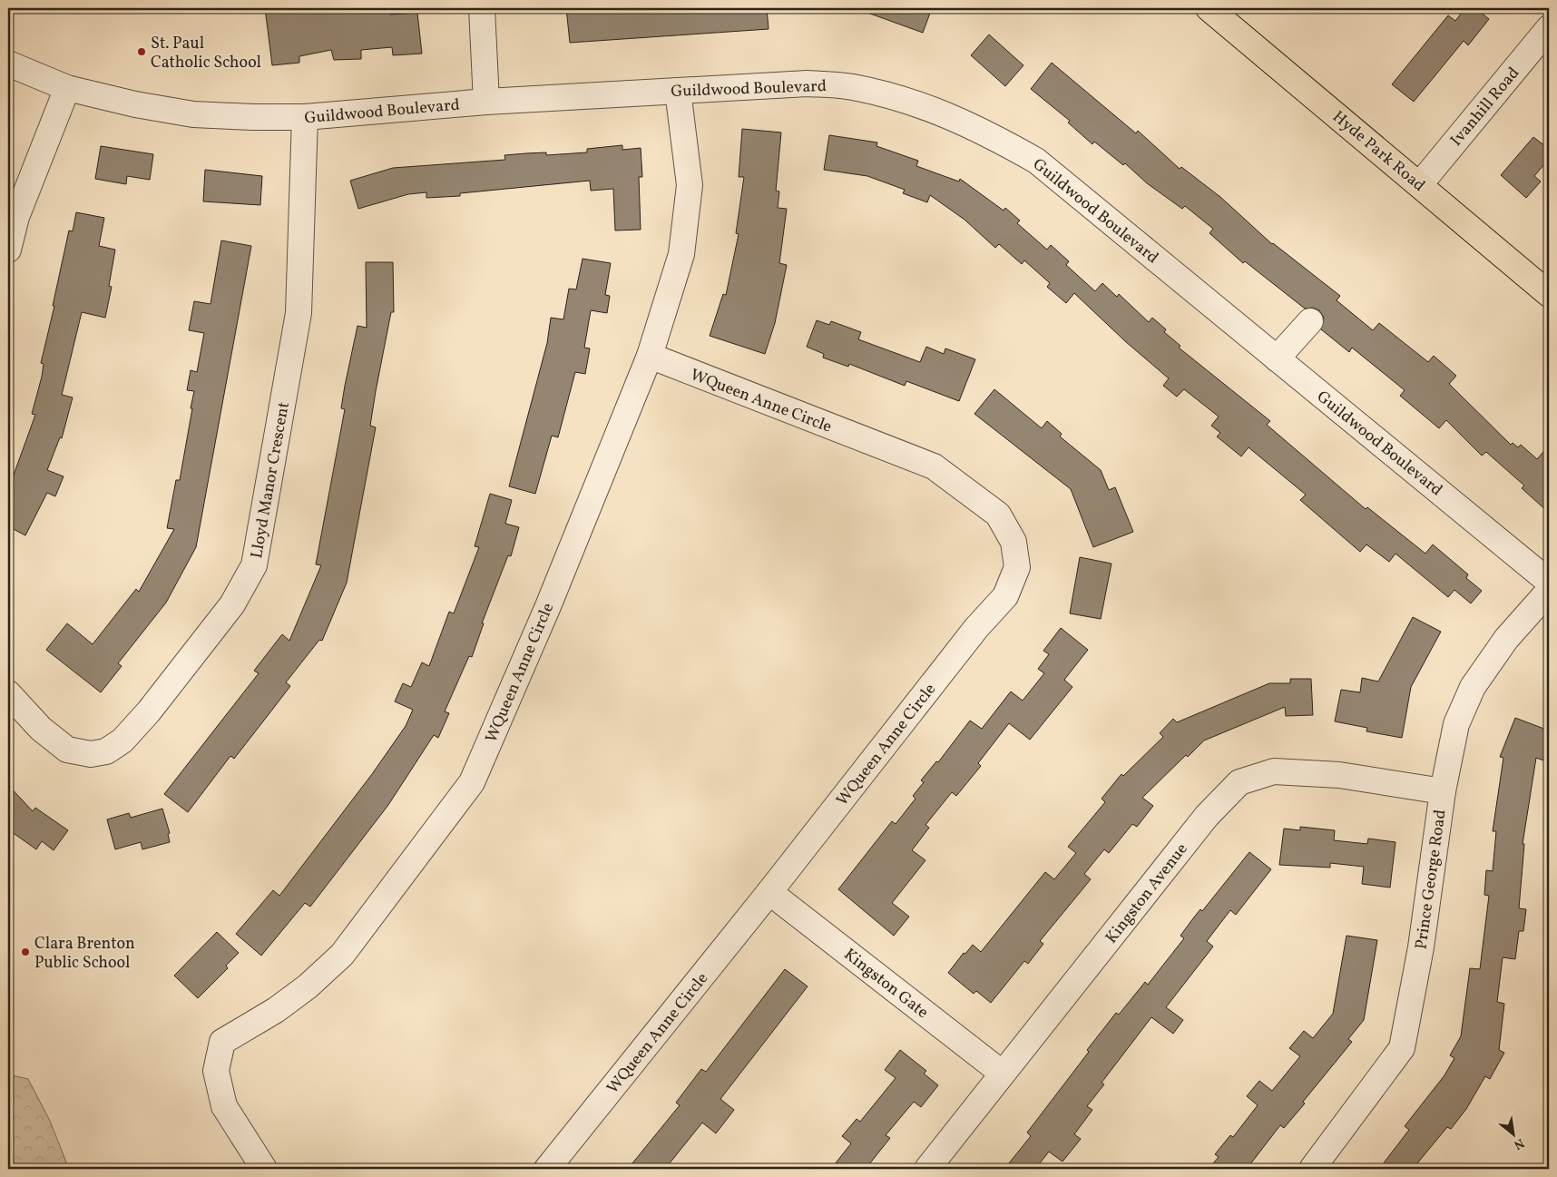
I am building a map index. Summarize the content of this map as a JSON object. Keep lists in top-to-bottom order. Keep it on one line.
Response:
{"streets":{"main road":["Hyde Park Road"],"street":["Guildwood Boulevard","Ivanhill Road","WQueen Anne Circle","Lloyd Manor Crescent","Prince George Road","Kingston Avenue","Kingston Gate"]},"crossings":[["Guildwood Boulevard","Lloyd Manor Crescent"],["Ivanhill Road","Hyde Park Road"],["WQueen Anne Circle","Kingston Gate"],["Prince George Road","Kingston Avenue"],["Kingston Avenue","Kingston Gate"]],"places":["St. Paul Catholic School","Clara Brenton Public School"],"north":"bottom right"}
